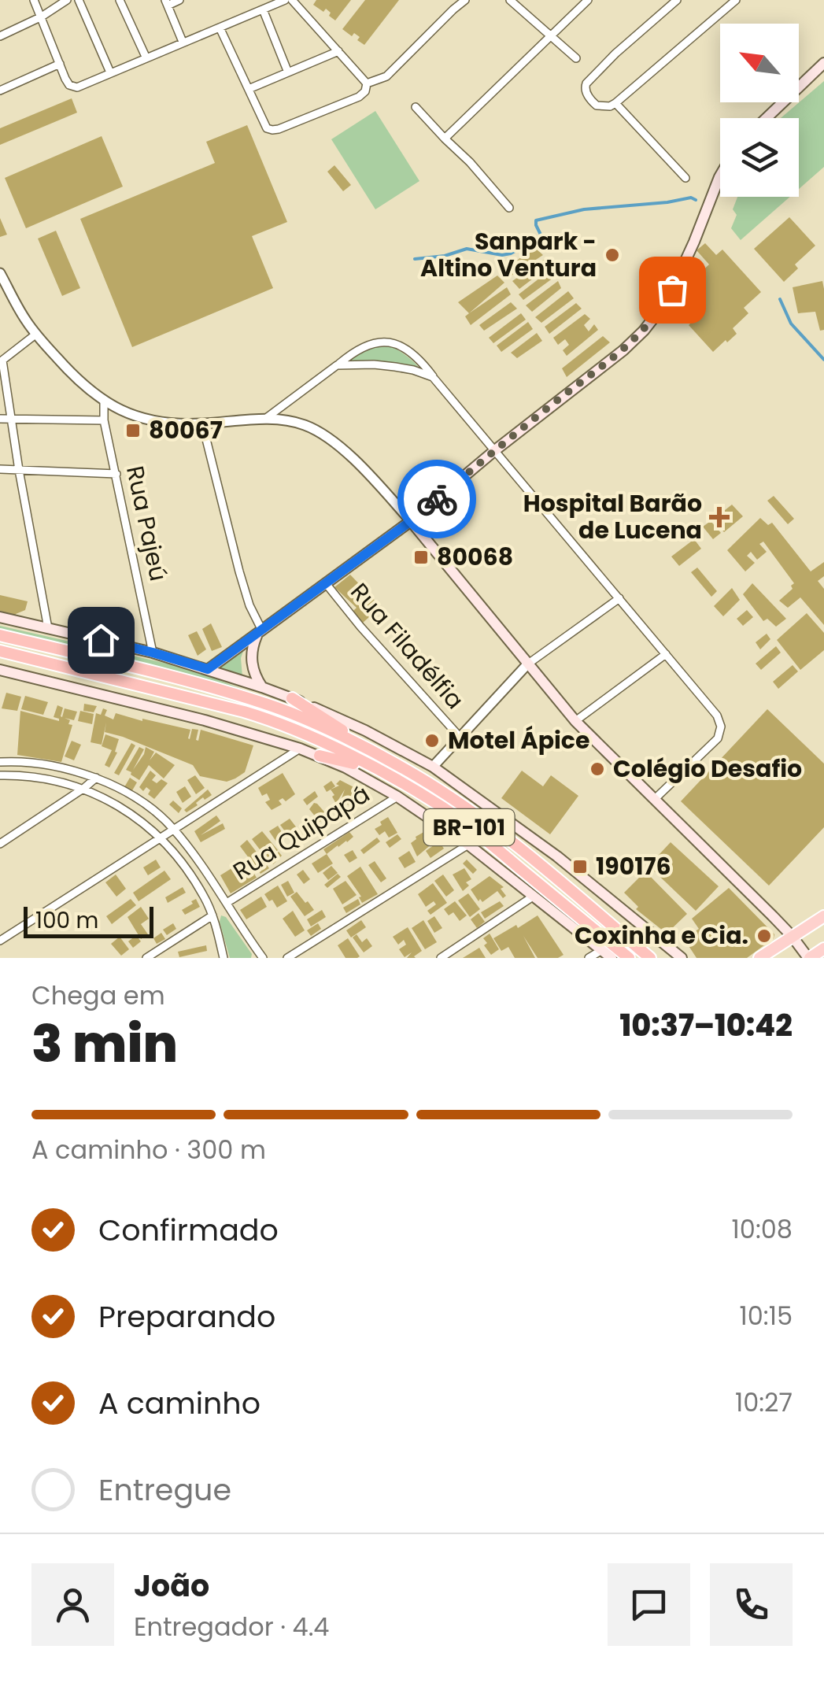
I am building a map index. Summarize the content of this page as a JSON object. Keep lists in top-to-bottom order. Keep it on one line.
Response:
{"streets":{"highway":["BR-101"],"street":["Rua Pajeú","Rua Filadélfia","Rua Quipapá"]},"places":{"other":["Sanpark - Altino Ventura","Motel Ápice","Colégio Desafio","Coxinha e Cia."],"transit":["80067","80068","190176"],"health":["Hospital Barão de Lucena"]},"scale_bar":"100 m","north":"top left","page":{"scale":"100 m","heading":["3 min","Chega em","10:37–10:42"],"panel":["João","Entregador · 4.4"],"bar":"A caminho · 300 m","list":[["Confirmado","10:08"],["Preparando","10:15"],["A caminho","10:27"],"Entregue"]}}
